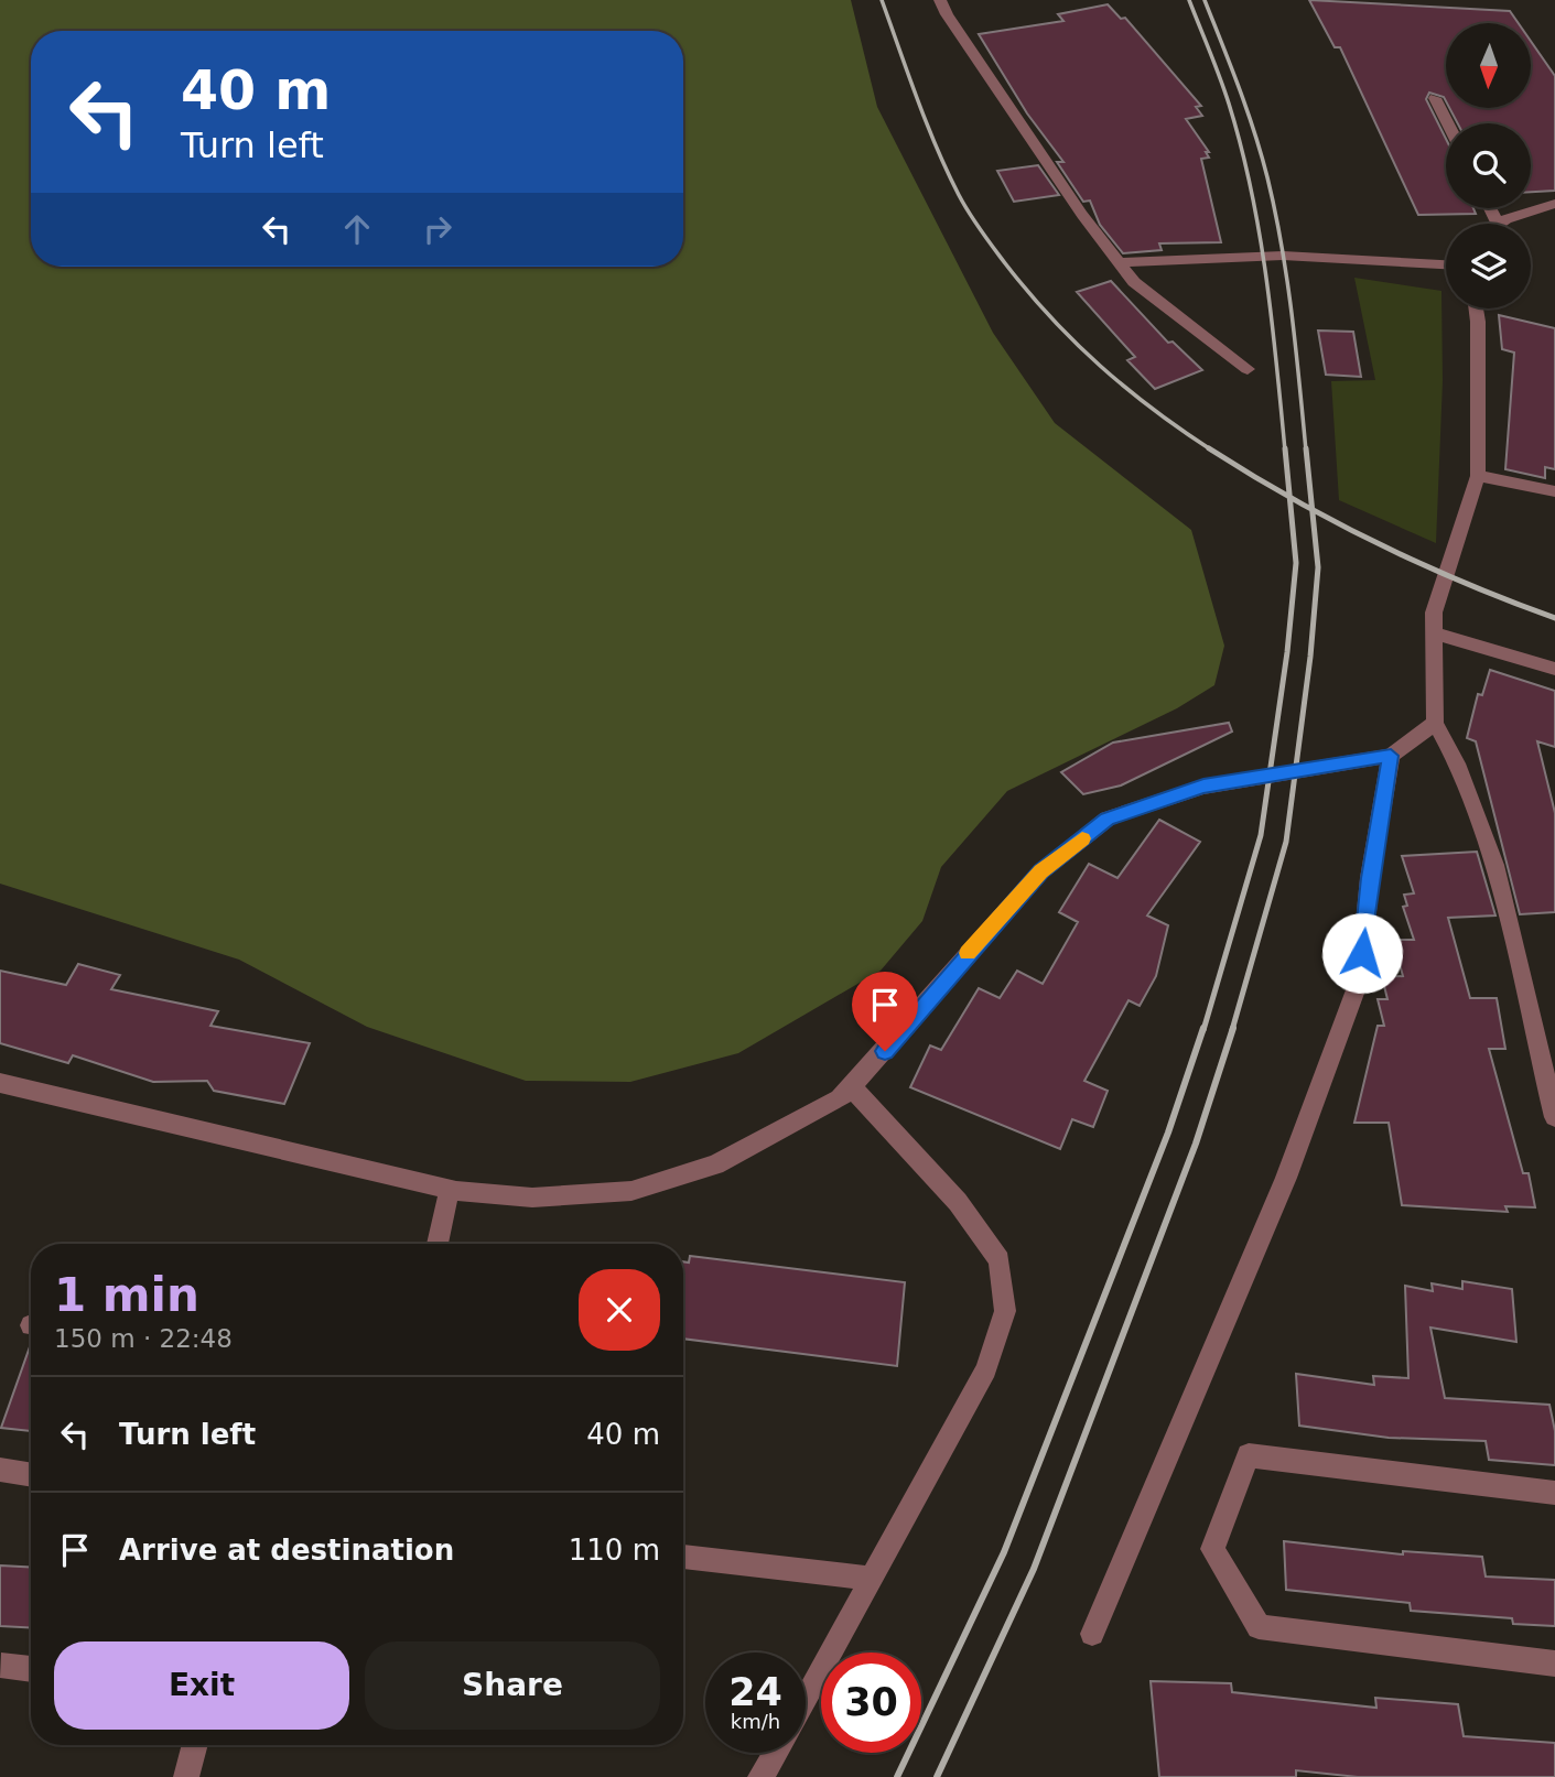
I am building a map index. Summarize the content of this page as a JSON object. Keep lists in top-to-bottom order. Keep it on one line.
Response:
{"north":"bottom","page":{"turn":["40 m","Turn left"],"heading":["1 min","150 m · 22:48"],"list":[{"name":"Turn left","value":"40 m"},{"name":"Arrive at destination","value":"110 m"}],"buttons":["Exit","Share"],"speed":"24 km/h","limit":"30"}}
